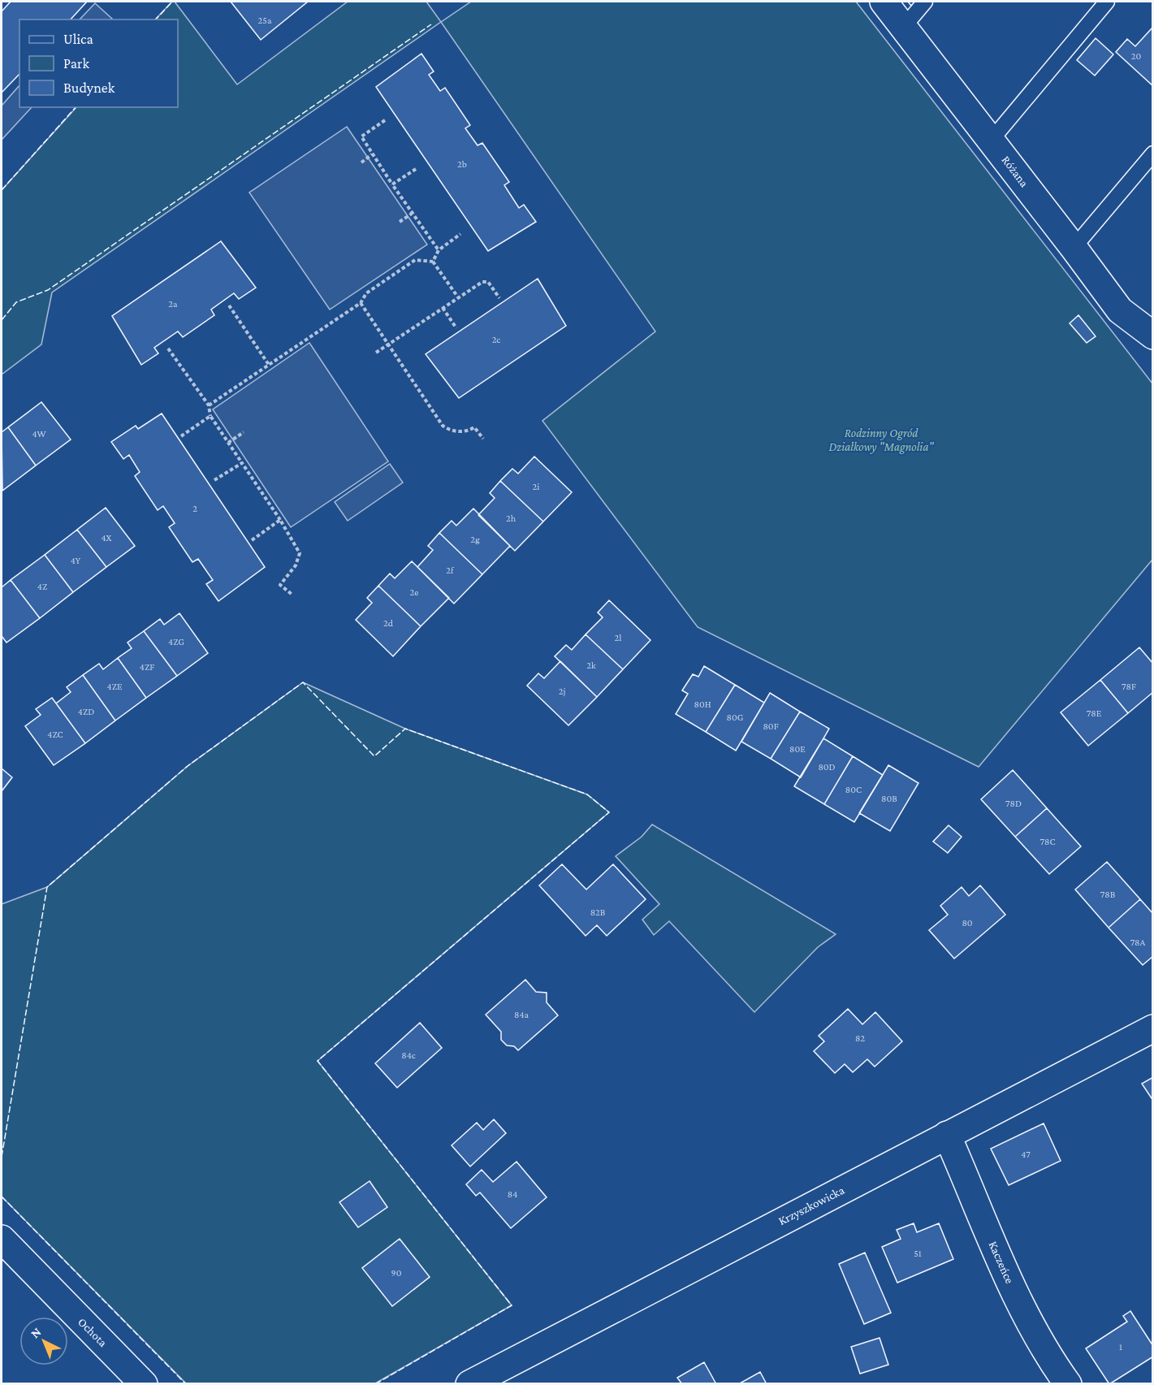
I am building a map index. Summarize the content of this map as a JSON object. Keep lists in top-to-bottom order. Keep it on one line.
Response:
{"streets":{"street":["Różana","Krzyszkowicka","Kaczeńce","Ochota"]},"crossings":[["Krzyszkowicka","Kaczeńce"]],"parks":["Rodzinny Ogród Działkowy \"Magnolia\""],"house_numbers":["25a","20","2b","2a","2c","4W","2i","2","2h","4X","2g","4Y","2f","4Z","2e","2d","2l","4ZG","2k","4ZF","4ZE","78F","2j","80H","4ZD","78E","80G","80F","4ZC","80E","80D","80C","80B","78D","78C","78B","82B","80","78A","84a","82","84c","47","84","51","90","1"],"legend":["Ulica","Park","Budynek"],"north":"top left"}
